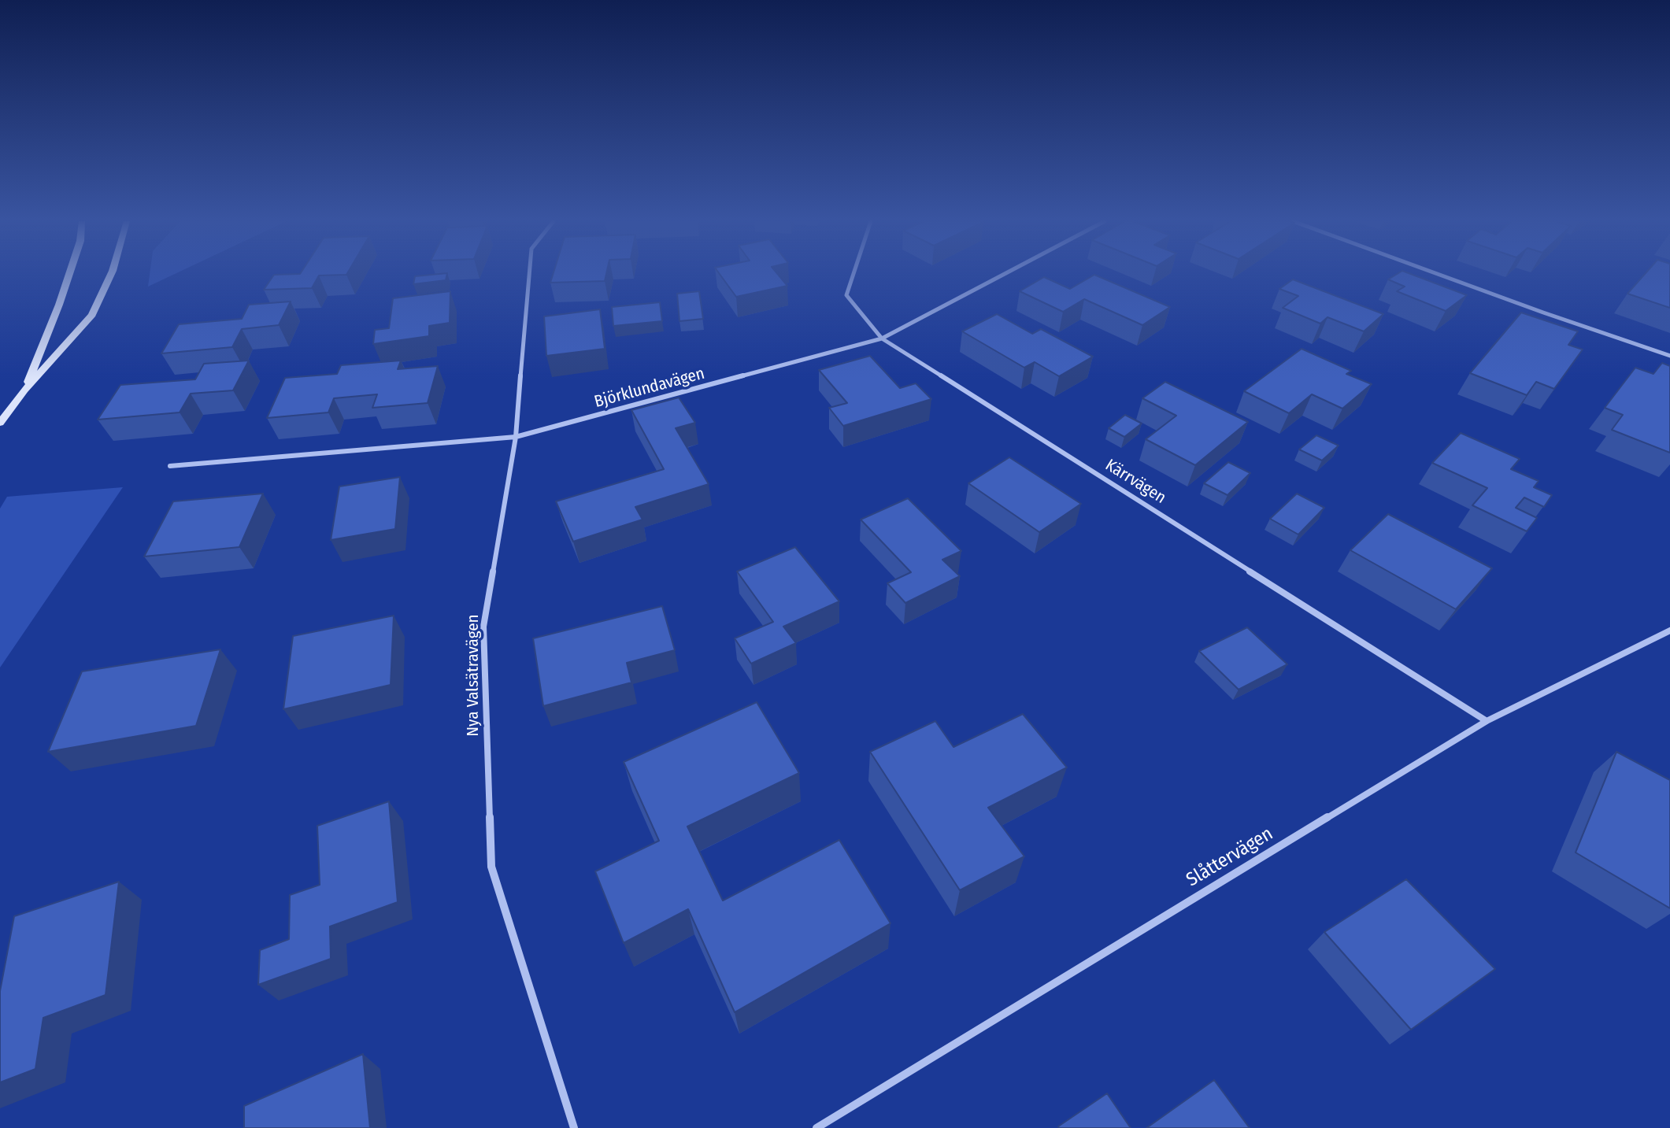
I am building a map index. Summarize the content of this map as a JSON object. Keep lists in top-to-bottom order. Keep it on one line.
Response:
{"streets":{"street":["Björklundavägen","Kärrvägen","Nya Valsätravägen","Slåttervägen"]},"crossings":[["Björklundavägen","Kärrvägen"],["Björklundavägen","Nya Valsätravägen"],["Kärrvägen","Slåttervägen"]]}
